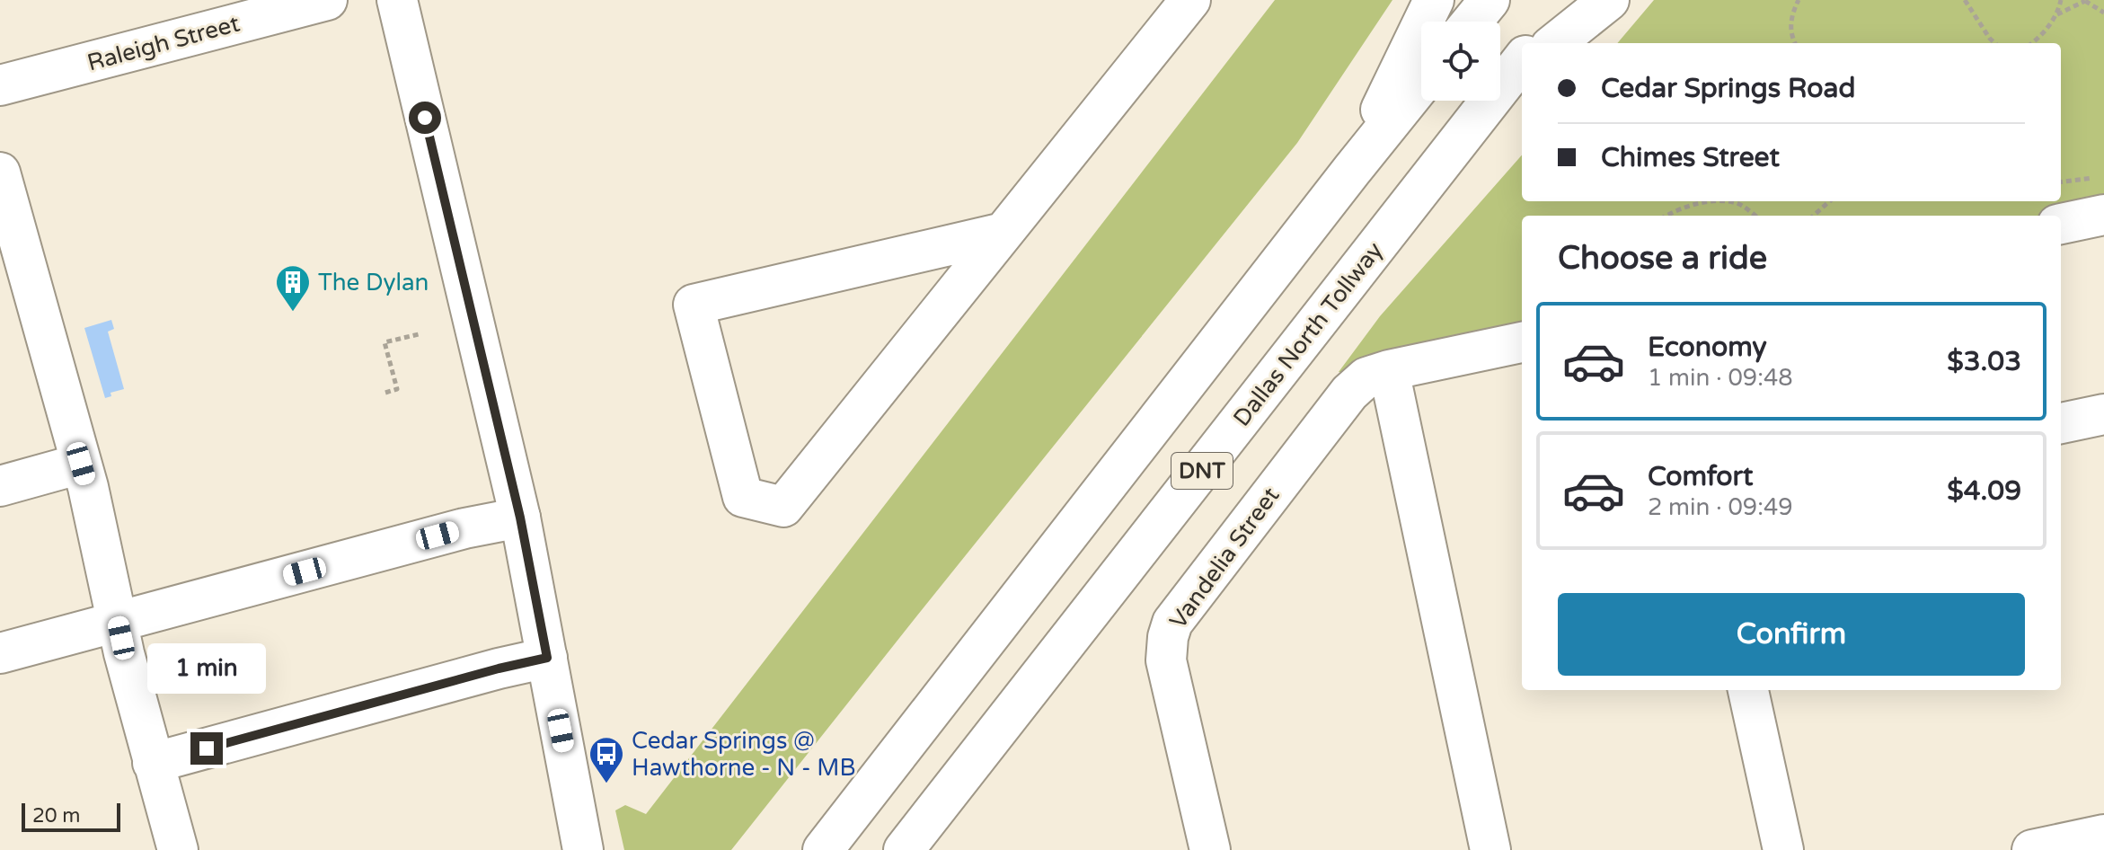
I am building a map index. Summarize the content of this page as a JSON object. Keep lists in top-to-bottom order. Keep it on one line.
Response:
{"streets":{"main road":["Raleigh Street","Dallas North Tollway","DNT","Vandelia Street"]},"places":{"building":["The Dylan"],"bus stop":["Cedar Springs @ Hawthorne - N - MB"]},"scale_bar":"20 m","page":{"banner":["Cedar Springs Road","Chimes Street"],"heading":"Choose a ride","list":[{"name":"Economy","note":"1 min · 09:48","value":"$3.03"},{"name":"Comfort","note":"2 min · 09:49","value":"$4.09"}],"buttons":"Confirm","bubble":"1 min","scale":"20 m"}}
